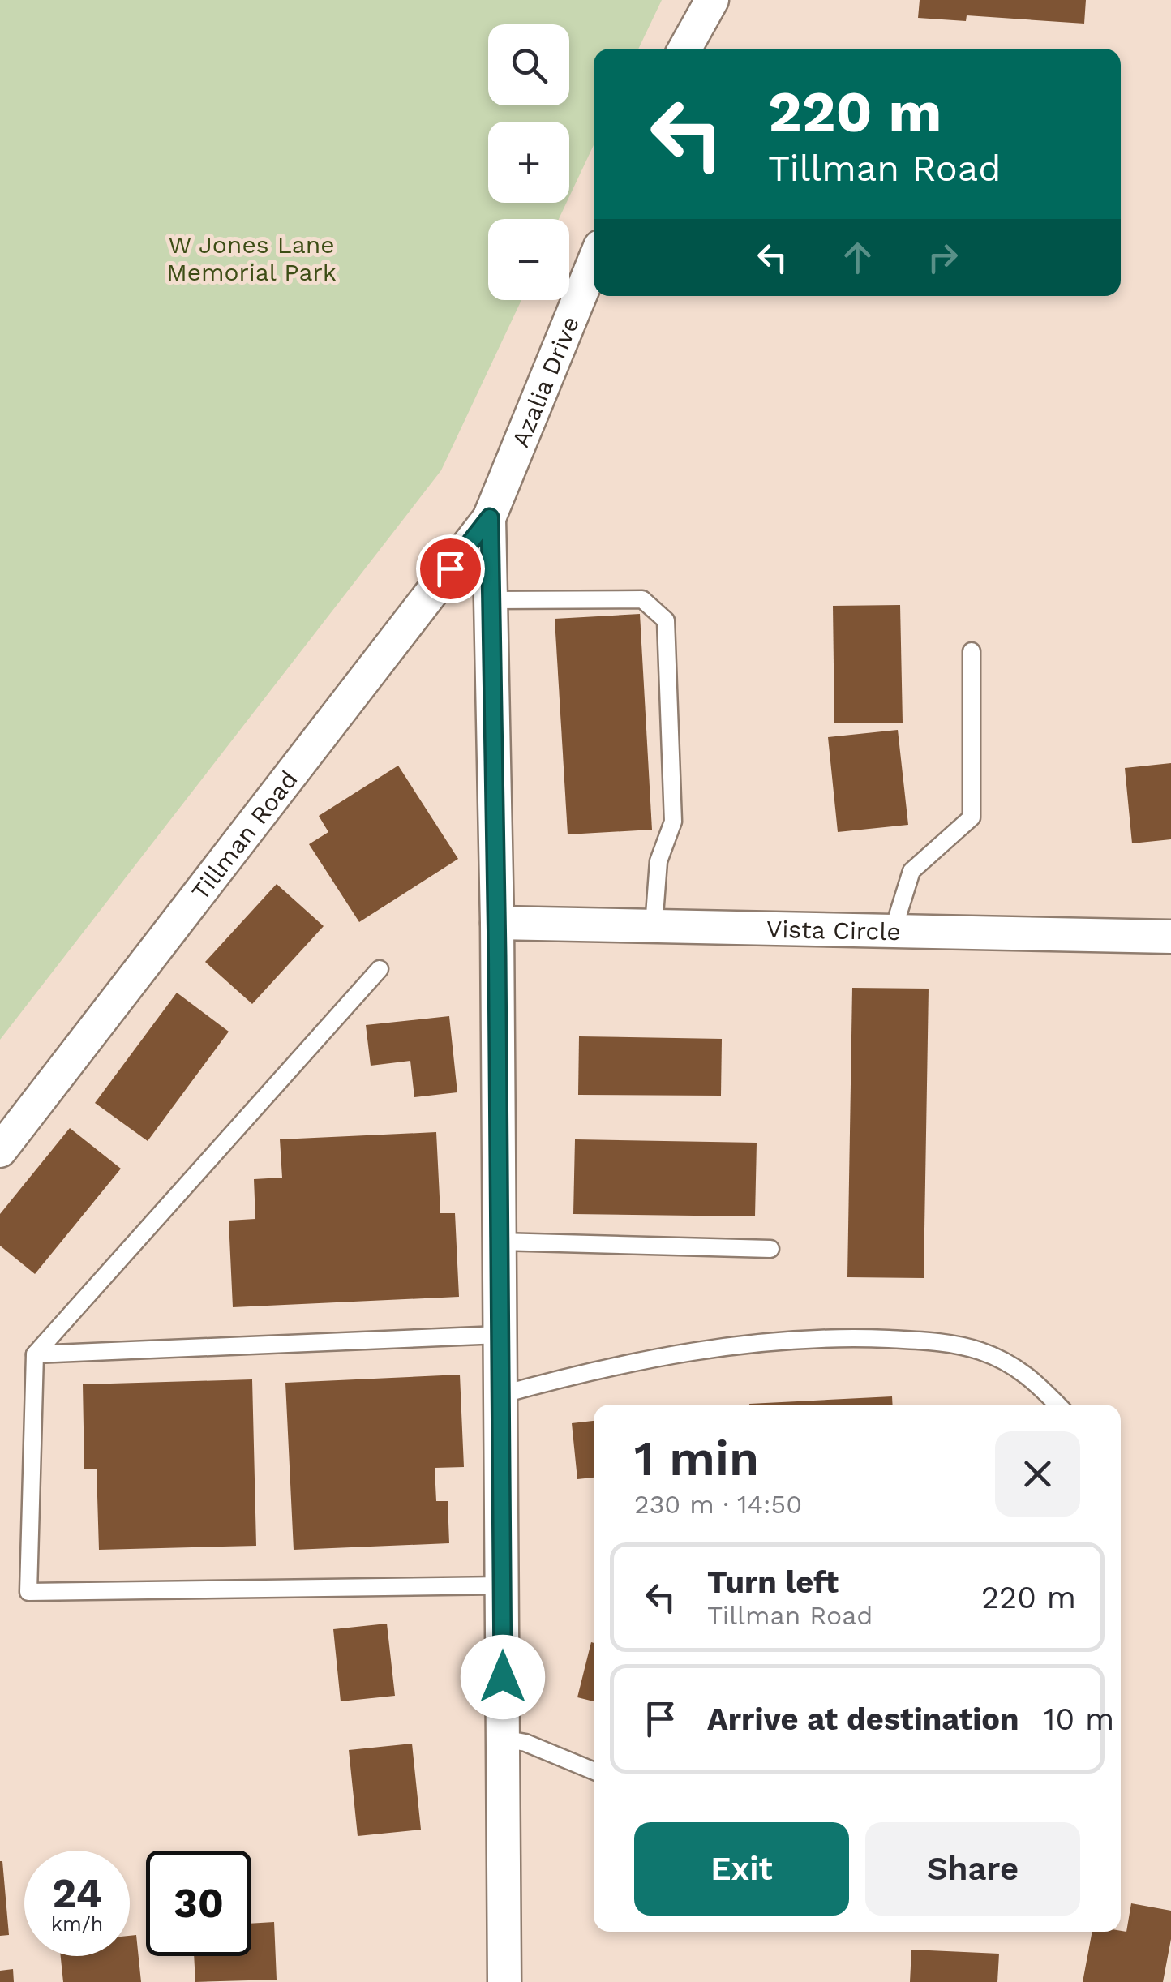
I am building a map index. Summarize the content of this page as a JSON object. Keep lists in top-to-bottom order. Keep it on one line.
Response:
{"streets":{"street":["Azalia Drive","Tillman Road","Vista Circle"]},"crossings":[["Azalia Drive","Tillman Road"]],"parks":["W Jones Lane Memorial Park"],"page":{"map_buttons":["+","−"],"turn":["220 m","Tillman Road"],"heading":["1 min","230 m · 14:50"],"list":[{"name":"Turn left","note":"Tillman Road","value":"220 m"},{"name":"Arrive at destination","value":"10 m"}],"buttons":["Exit","Share"],"speed":"24 km/h","limit":"30"}}
